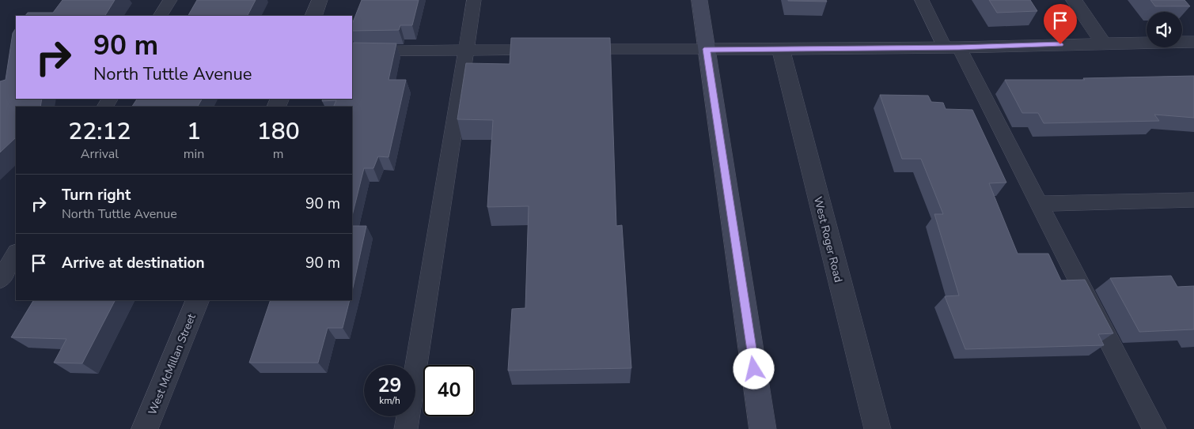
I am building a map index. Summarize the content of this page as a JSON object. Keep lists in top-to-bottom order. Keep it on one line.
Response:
{"streets":{"street":["West Roger Road","West McMillan Street"]},"page":{"turn":["90 m","North Tuttle Avenue"],"eta":["22:12","Arrival","1","min","180","m"],"list":[{"name":"Turn right","note":"North Tuttle Avenue","value":"90 m"},{"name":"Arrive at destination","value":"90 m"}],"speed":"29 km/h","limit":"40"}}
